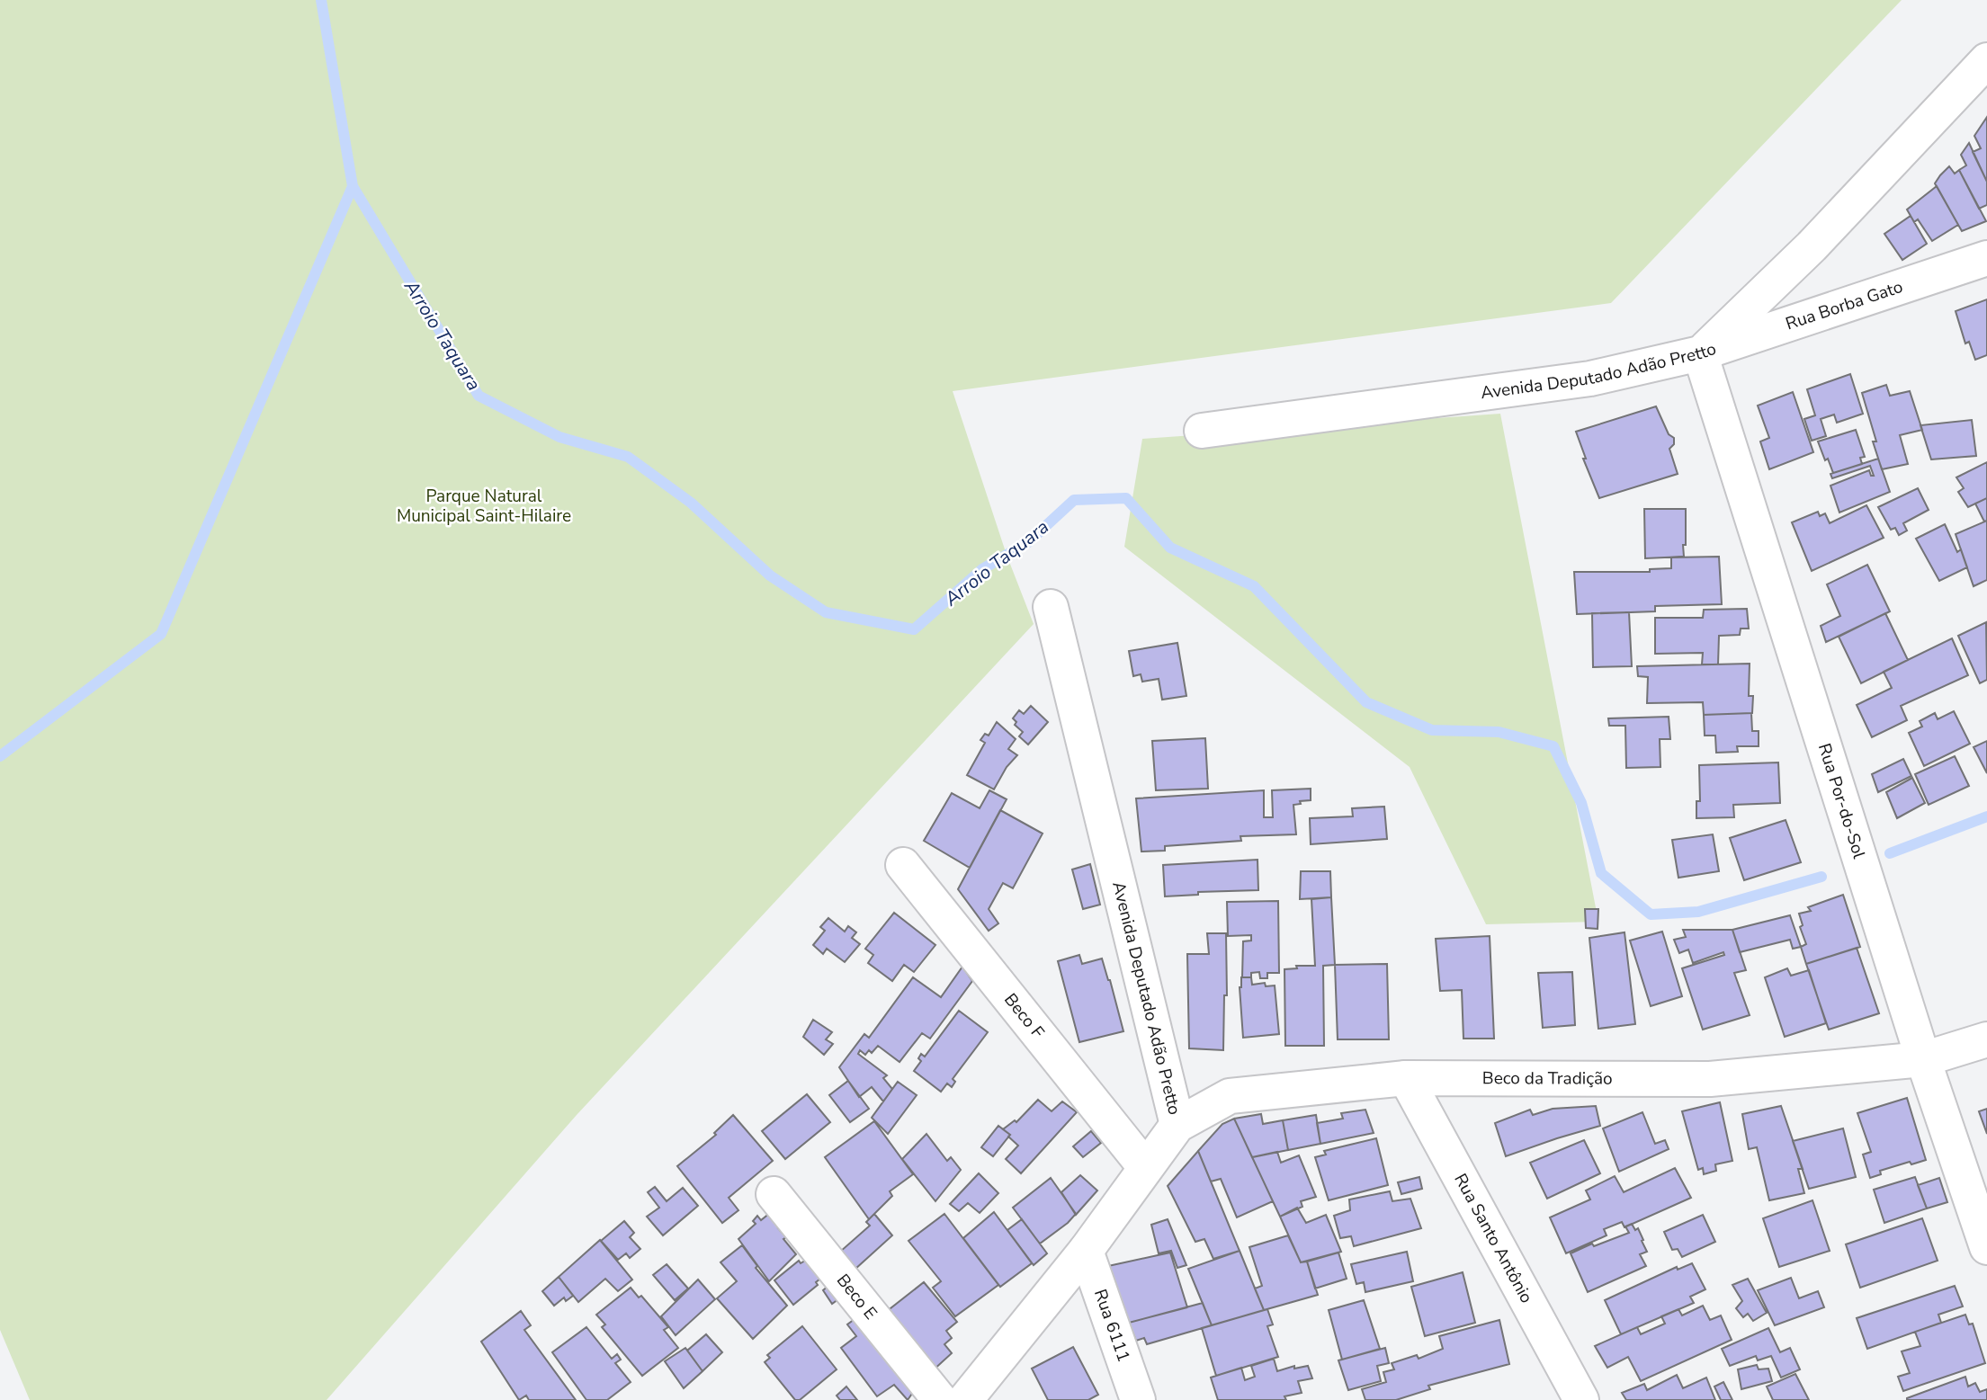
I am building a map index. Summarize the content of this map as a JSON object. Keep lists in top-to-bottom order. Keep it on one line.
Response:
{"streets":{"street":["Rua Borba Gato","Avenida Deputado Adão Pretto","Rua Por-do-Sol","Beco F","Beco da Tradição","Rua Santo Antônio","Beco E","Rua 6111"]},"crossings":[["Rua Borba Gato","Avenida Deputado Adão Pretto"],["Rua Borba Gato","Rua Por-do-Sol"],["Avenida Deputado Adão Pretto","Rua Por-do-Sol"],["Avenida Deputado Adão Pretto","Beco F"],["Avenida Deputado Adão Pretto","Beco da Tradição"],["Avenida Deputado Adão Pretto","Rua 6111"],["Rua Por-do-Sol","Beco da Tradição"],["Beco da Tradição","Rua Santo Antônio"]],"water":["Arroio Taquara"],"parks":["Parque Natural Municipal Saint-Hilaire"]}
